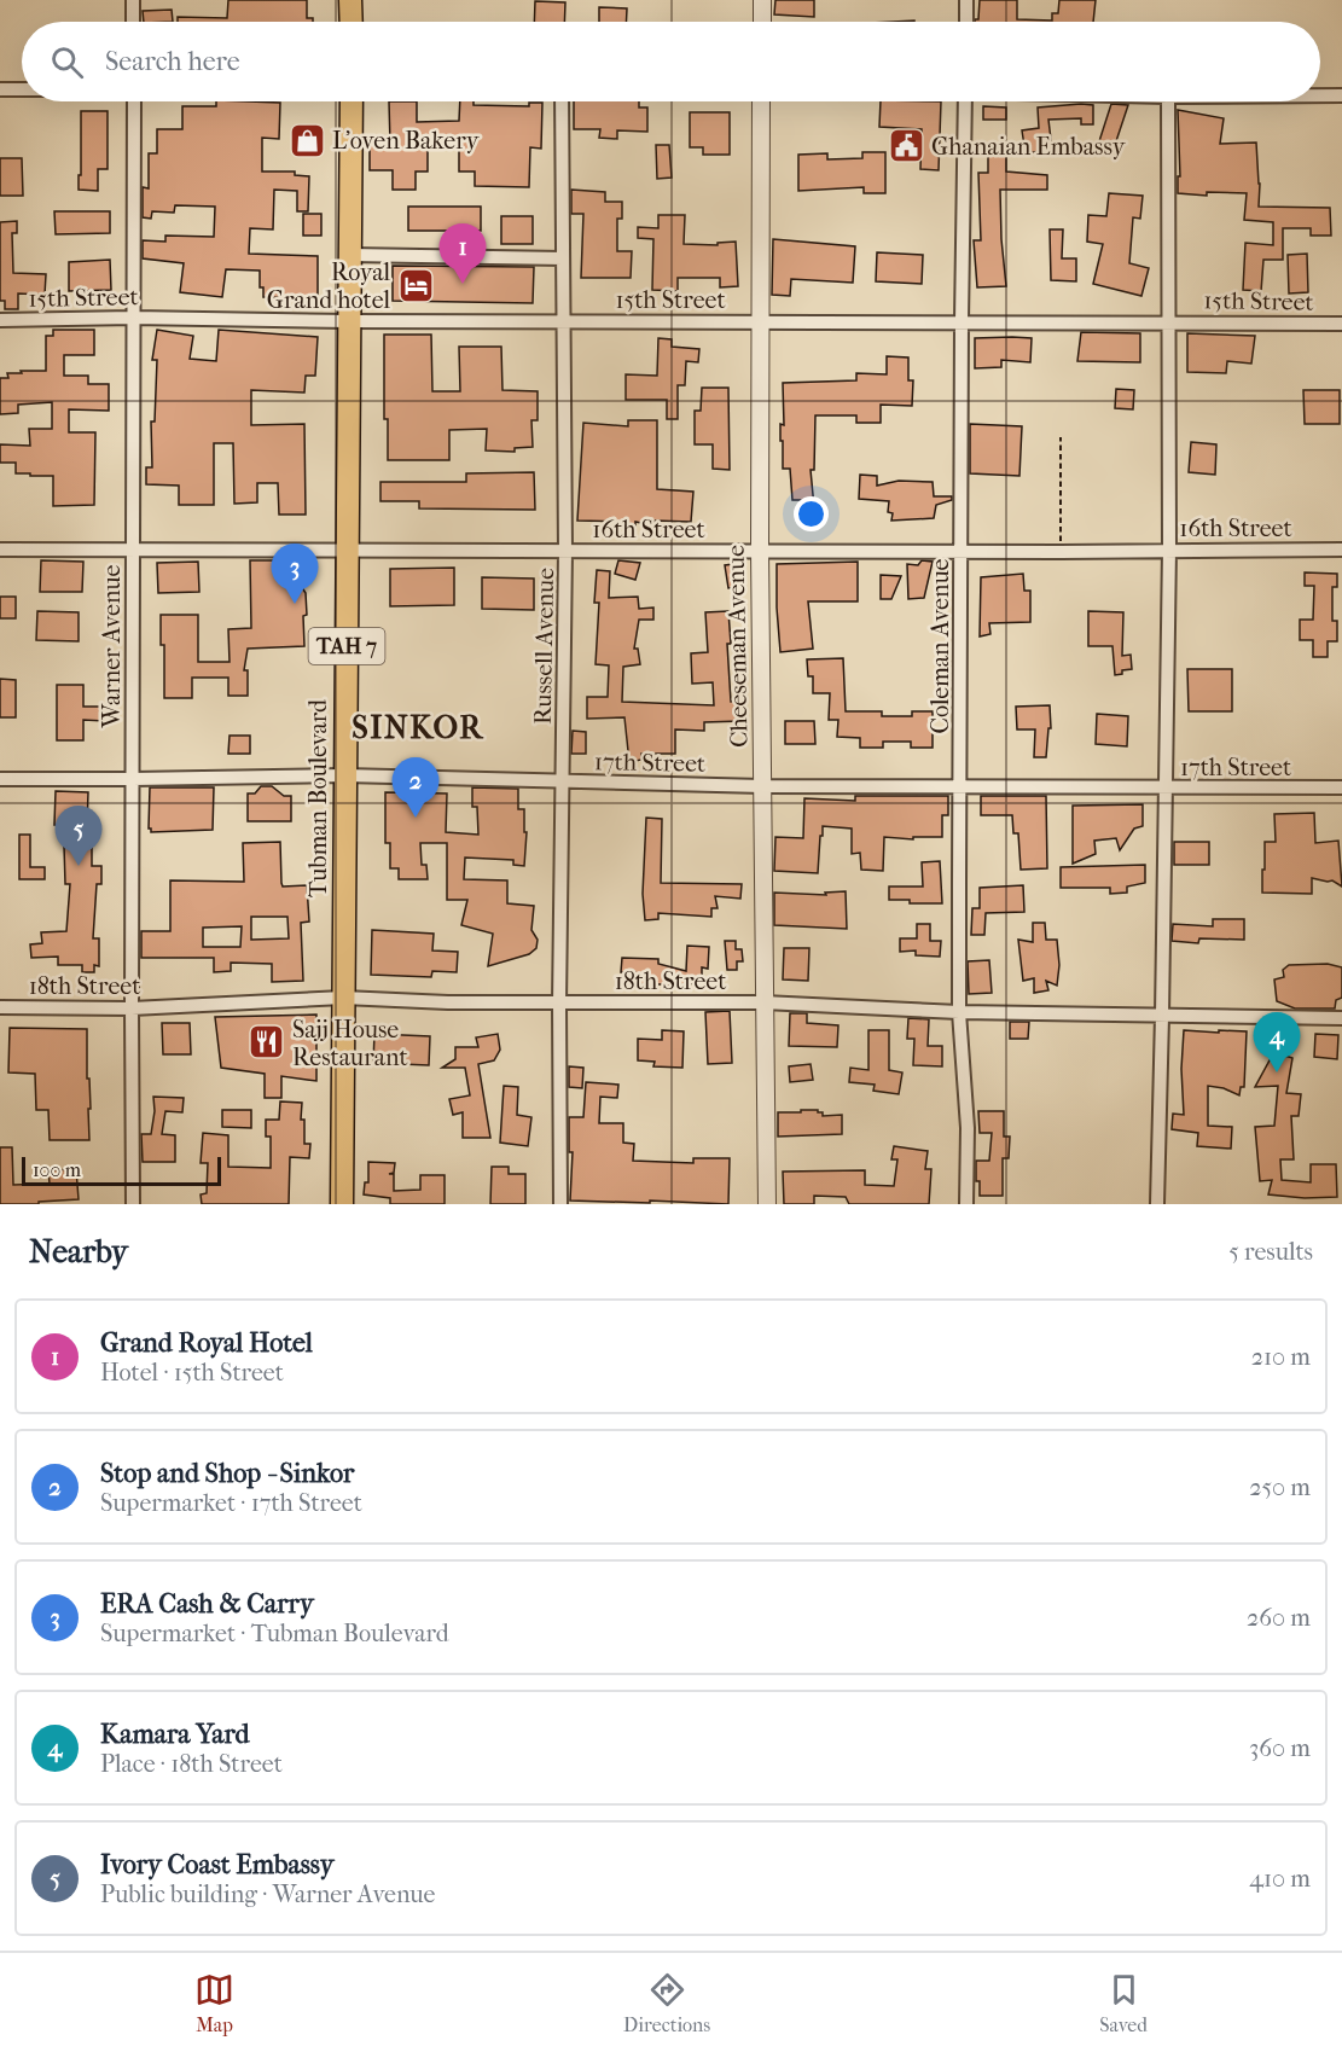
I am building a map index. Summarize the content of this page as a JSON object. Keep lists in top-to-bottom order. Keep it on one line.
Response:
{"streets":{"highway":["TAH 7","Tubman Boulevard"],"street":["15th Street","16th Street","Warner Avenue","Russell Avenue","Cheeseman Avenue","Coleman Avenue","17th Street","18th Street"]},"crossings":[["15th Street","Warner Avenue"],["15th Street","Russell Avenue"],["15th Street","Cheeseman Avenue"],["15th Street","Coleman Avenue"],["15th Street","Tubman Boulevard"],["16th Street","Warner Avenue"],["16th Street","Russell Avenue"],["16th Street","Cheeseman Avenue"],["16th Street","Coleman Avenue"],["16th Street","Tubman Boulevard"],["Warner Avenue","17th Street"],["Warner Avenue","18th Street"],["Russell Avenue","17th Street"],["Russell Avenue","18th Street"],["Cheeseman Avenue","17th Street"],["Cheeseman Avenue","18th Street"],["Coleman Avenue","17th Street"],["Coleman Avenue","18th Street"],["17th Street","Tubman Boulevard"],["Tubman Boulevard","18th Street"]],"districts":["SINKOR"],"places":{"shop":["L'oven Bakery"],"public building":["Ghanaian Embassy"],"hotel":["Royal Grand hotel"],"restaurant":["Sajj House Restaurant"]},"scale_bar":"100 m","page":{"search":"Search here","pins":["1","3","2","5","4"],"scale":"100 m","heading":["Nearby","5 results"],"list":[{"mark":"1","name":"Grand Royal Hotel","note":"Hotel · 15th Street","value":"210 m"},{"mark":"2","name":"Stop and Shop - Sinkor","note":"Supermarket · 17th Street","value":"250 m"},{"mark":"3","name":"ERA Cash & Carry","note":"Supermarket · Tubman Boulevard","value":"260 m"},{"mark":"4","name":"Kamara Yard","note":"Place · 18th Street","value":"360 m"},{"mark":"5","name":"Ivory Coast Embassy","note":"Public building · Warner Avenue","value":"410 m"}],"nav":["Map","Directions","Saved"]}}
